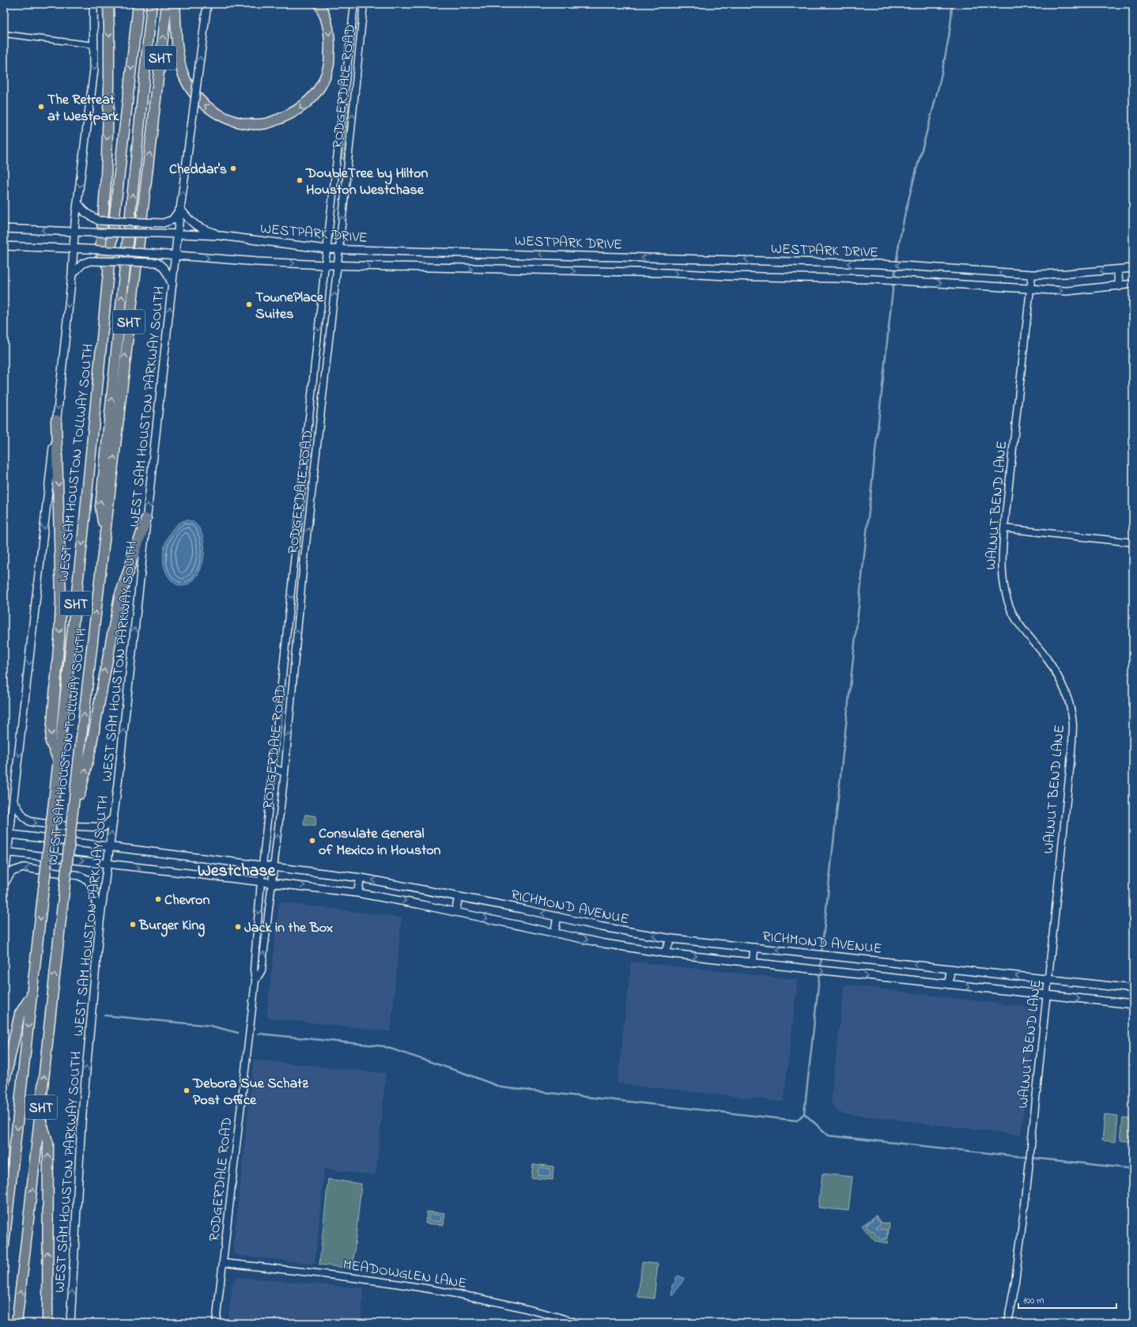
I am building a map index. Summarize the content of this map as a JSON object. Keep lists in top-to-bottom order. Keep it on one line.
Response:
{"streets":{"highway":["SHT","WEST SAM HOUSTON TOLLWAY SOUTH"],"main road":["WESTPARK DRIVE","WEST SAM HOUSTON PARKWAY SOUTH","RICHMOND AVENUE"],"street":["RODGERDALE ROAD","WALNUT BEND LANE","MEADOWGLEN LANE"]},"crossings":[["RODGERDALE ROAD","WESTPARK DRIVE"],["RODGERDALE ROAD","RICHMOND AVENUE"],["RODGERDALE ROAD","MEADOWGLEN LANE"],["WESTPARK DRIVE","WEST SAM HOUSTON PARKWAY SOUTH"],["WESTPARK DRIVE","WALNUT BEND LANE"],["WEST SAM HOUSTON PARKWAY SOUTH","RICHMOND AVENUE"],["WALNUT BEND LANE","RICHMOND AVENUE"]],"one_way":["WEST SAM HOUSTON PARKWAY SOUTH"],"districts":["Westchase"],"places":["The Retreat at Westpark","Cheddar's","DoubleTree by Hilton Houston Westchase","TownePlace Suites","Consulate General of Mexico in Houston","Chevron","Burger King","Jack in the Box","Debora Sue Schatz Post Office"],"scale_bar":"100 m"}
